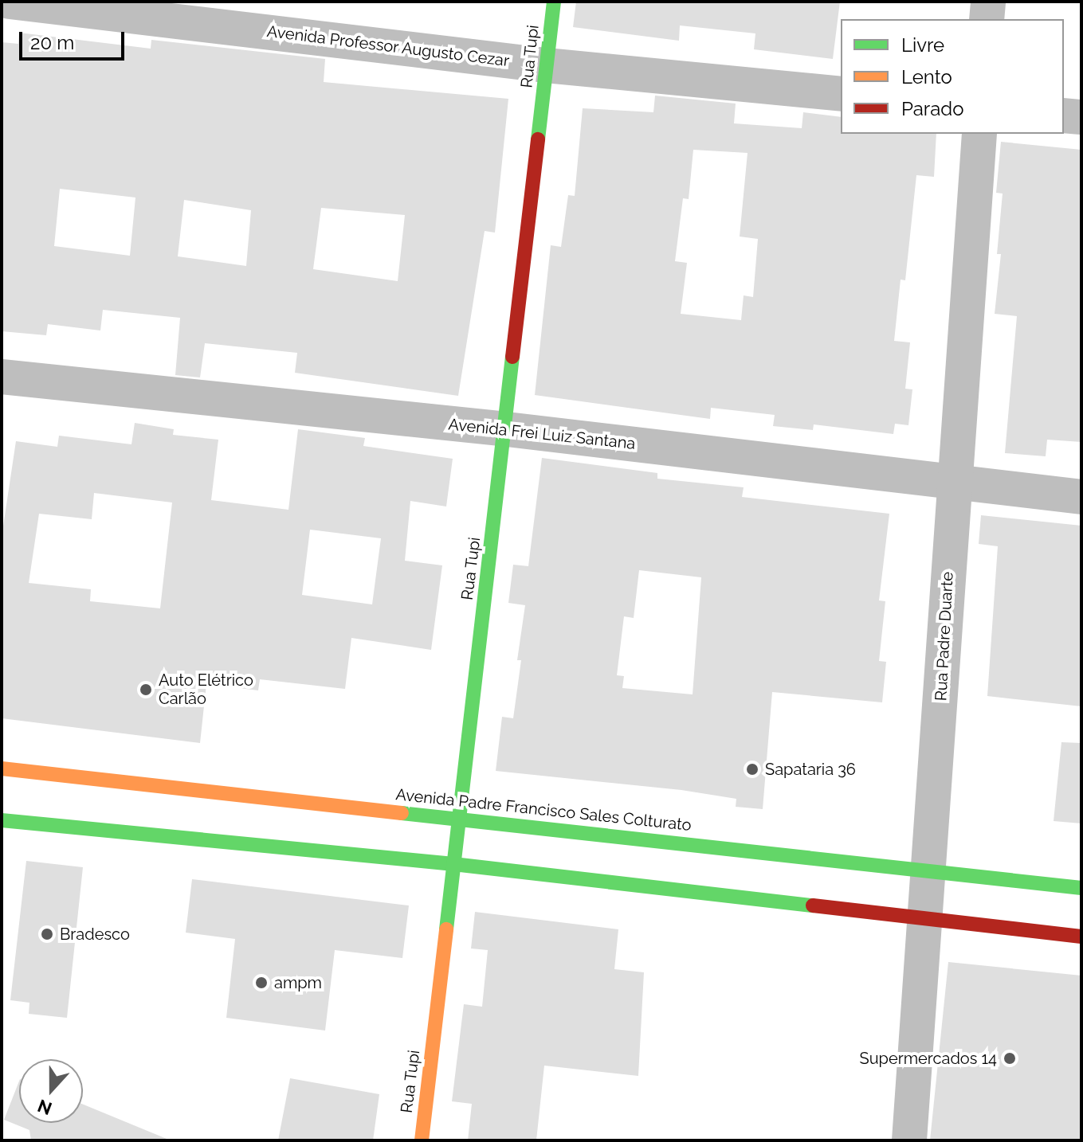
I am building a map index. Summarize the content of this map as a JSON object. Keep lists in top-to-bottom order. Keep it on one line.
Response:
{"streets":{"main road":["Rua Tupi","Avenida Padre Francisco Sales Colturato"],"street":["Avenida Professor Augusto Cezar","Avenida Frei Luiz Santana","Rua Padre Duarte"]},"crossings":[["Avenida Professor Augusto Cezar","Rua Tupi"],["Rua Tupi","Avenida Frei Luiz Santana"],["Rua Tupi","Avenida Padre Francisco Sales Colturato"],["Avenida Frei Luiz Santana","Rua Padre Duarte"],["Rua Padre Duarte","Avenida Padre Francisco Sales Colturato"]],"places":["Auto Elétrico Carlão","Sapataria 36","Bradesco","ampm","Supermercados 14"],"legend":["Livre","Lento","Parado"],"scale_bar":"20 m","north":"bottom"}
